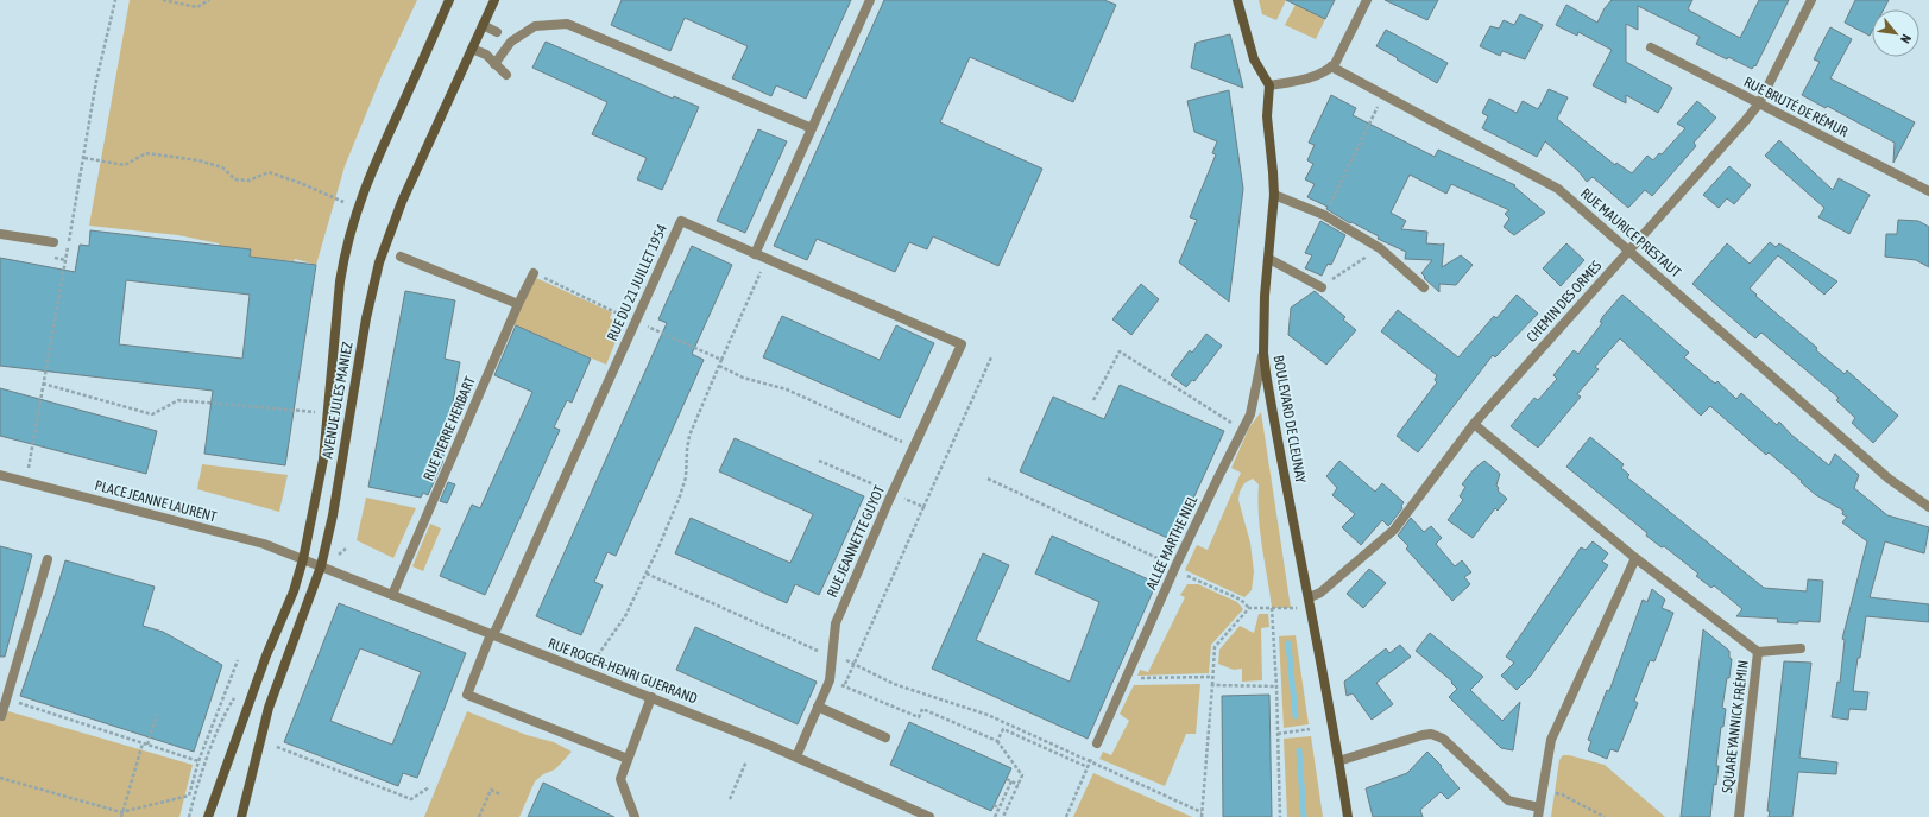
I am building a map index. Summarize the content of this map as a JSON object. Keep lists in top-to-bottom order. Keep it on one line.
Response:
{"streets":{"main road":["AVENUE JULES MANIEZ","BOULEVARD DE CLEUNAY"],"street":["RUE BRUTÉ DE RÉMUR","RUE MAURICE PRESTAUT","RUE DU 21 JUILLET 1954","CHEMIN DES ORMES","RUE PIERRE HERBART","PLACE JEANNE LAURENT","RUE JEANNETTE GUYOT","ALLÉE MARTHE NIEL","RUE ROGER-HENRI GUERRAND","SQUARE YANNICK FRÉMIN"]},"crossings":[["RUE BRUTÉ DE RÉMUR","CHEMIN DES ORMES"],["RUE MAURICE PRESTAUT","CHEMIN DES ORMES"],["RUE DU 21 JUILLET 1954","RUE JEANNETTE GUYOT"],["RUE DU 21 JUILLET 1954","RUE ROGER-HENRI GUERRAND"],["CHEMIN DES ORMES","BOULEVARD DE CLEUNAY"],["CHEMIN DES ORMES","SQUARE YANNICK FRÉMIN"],["AVENUE JULES MANIEZ","PLACE JEANNE LAURENT"],["AVENUE JULES MANIEZ","RUE ROGER-HENRI GUERRAND"],["BOULEVARD DE CLEUNAY","ALLÉE MARTHE NIEL"],["RUE PIERRE HERBART","RUE ROGER-HENRI GUERRAND"],["PLACE JEANNE LAURENT","RUE ROGER-HENRI GUERRAND"],["RUE JEANNETTE GUYOT","RUE ROGER-HENRI GUERRAND"]],"north":"bottom right"}
